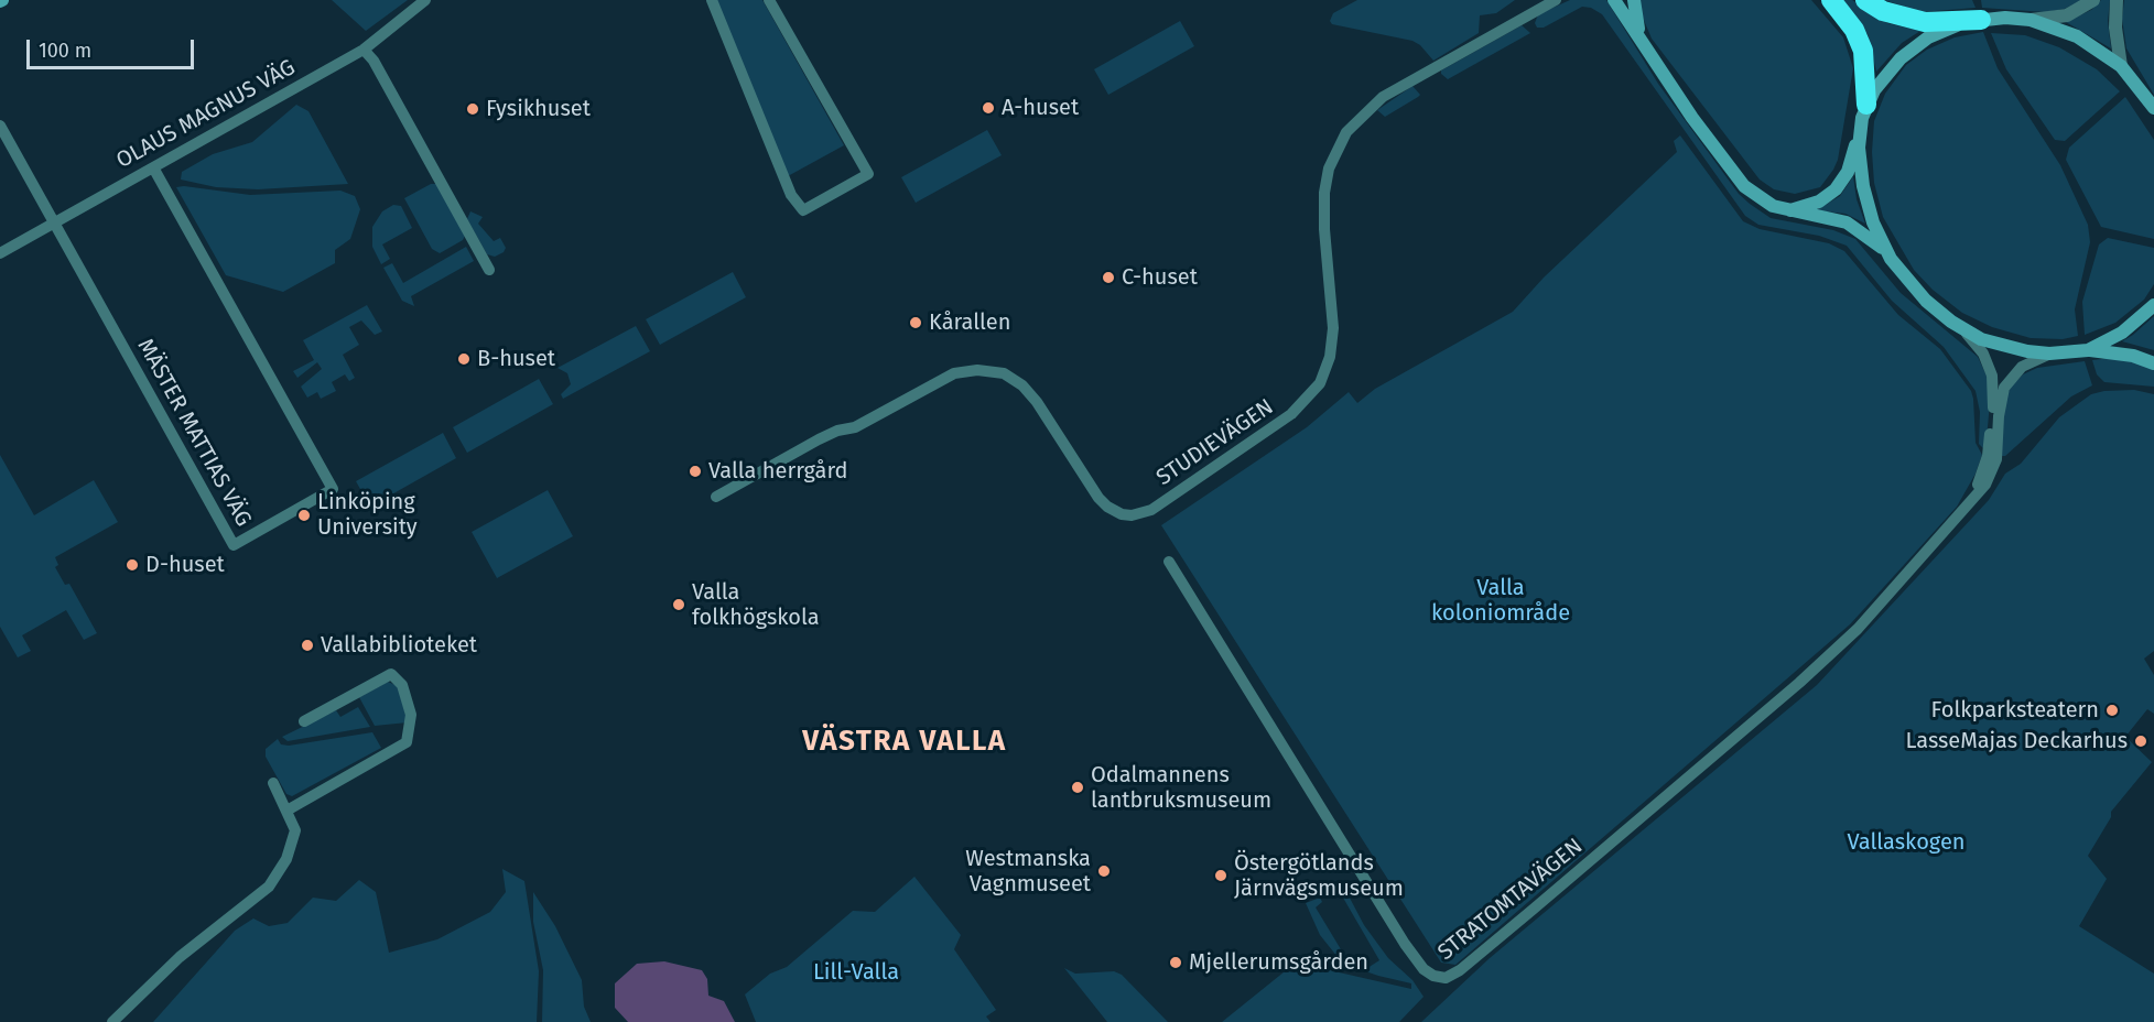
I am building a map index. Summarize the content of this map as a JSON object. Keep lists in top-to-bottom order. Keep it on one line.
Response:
{"streets":{"street":["OLAUS MAGNUS VÄG","MÄSTER MATTIAS VÄG","STUDIEVÄGEN","STRATOMTAVÄGEN"]},"crossings":[["OLAUS MAGNUS VÄG","MÄSTER MATTIAS VÄG"]],"districts":["VÄSTRA VALLA"],"parks":["Valla koloniområde","Vallaskogen","Lill-Valla"],"places":["A-huset","Fysikhuset","C-huset","Kårallen","B-huset","Valla herrgård","Linköping University","D-huset","Valla folkhögskola","Vallabiblioteket","Folkparksteatern","LasseMajas Deckarhus","Odalmannens lantbruksmuseum","Westmanska Vagnmuseet","Östergötlands Järnvägsmuseum","Mjellerumsgården"],"scale_bar":"100 m"}
